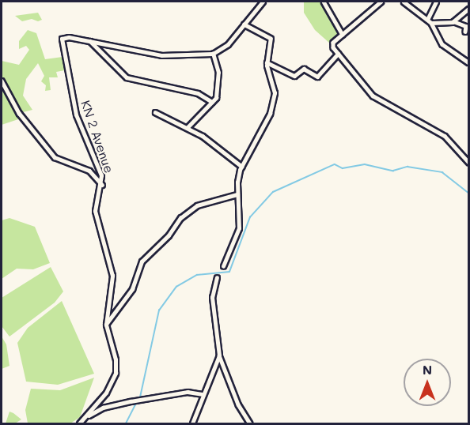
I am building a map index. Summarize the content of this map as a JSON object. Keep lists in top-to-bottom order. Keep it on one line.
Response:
{"streets":{"main road":["KN 2 Avenue"]},"north":"top"}
